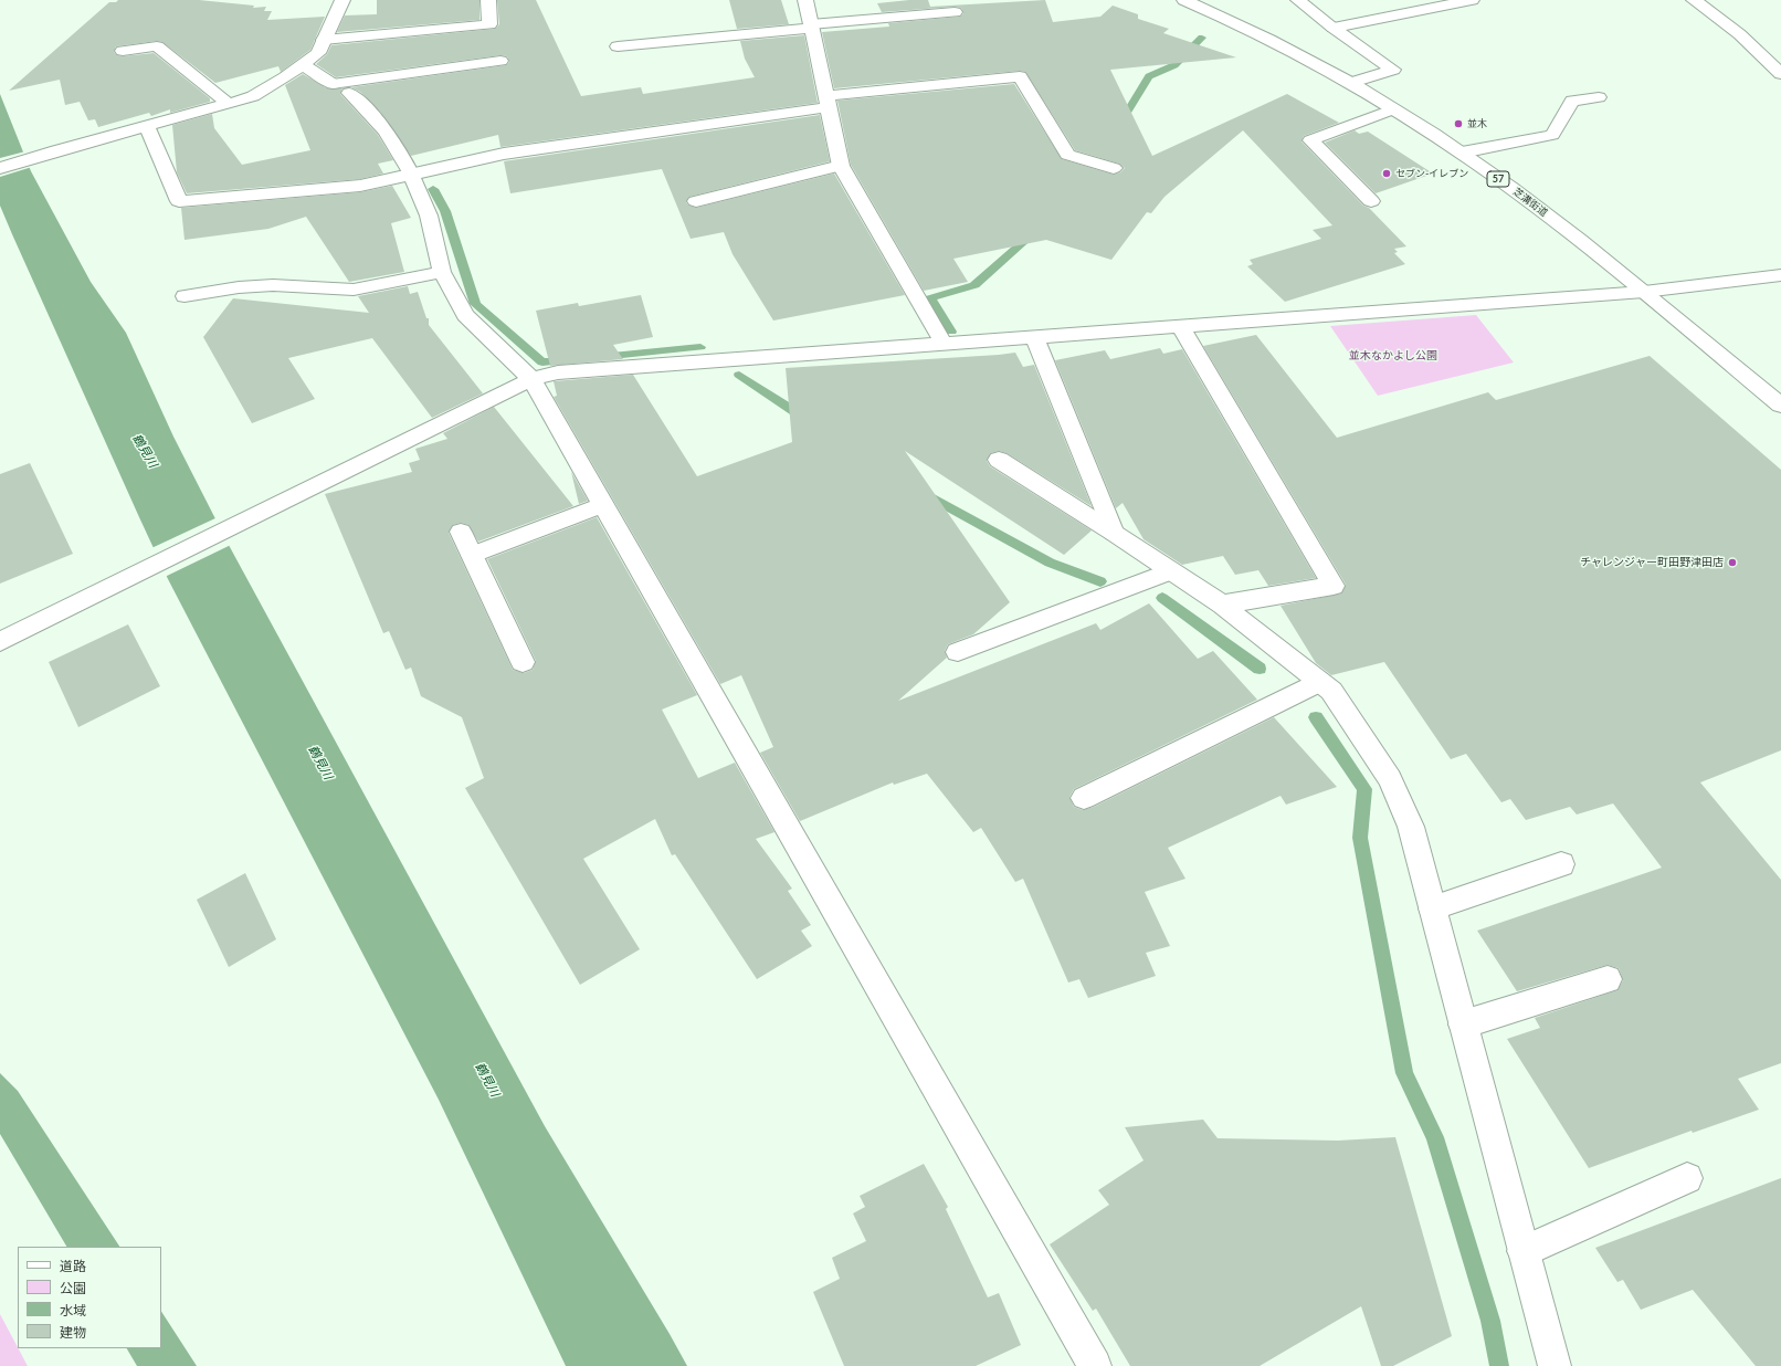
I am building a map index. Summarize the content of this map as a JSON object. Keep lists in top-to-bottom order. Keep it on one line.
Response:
{"streets":{"street":["57","芝溝街道"]},"water":["鶴見川"],"parks":["並木なかよし公園"],"places":["並木","セブン-イレブン","チャレンジャー町田野津田店"],"legend":["道路","公園","水域","建物"]}
